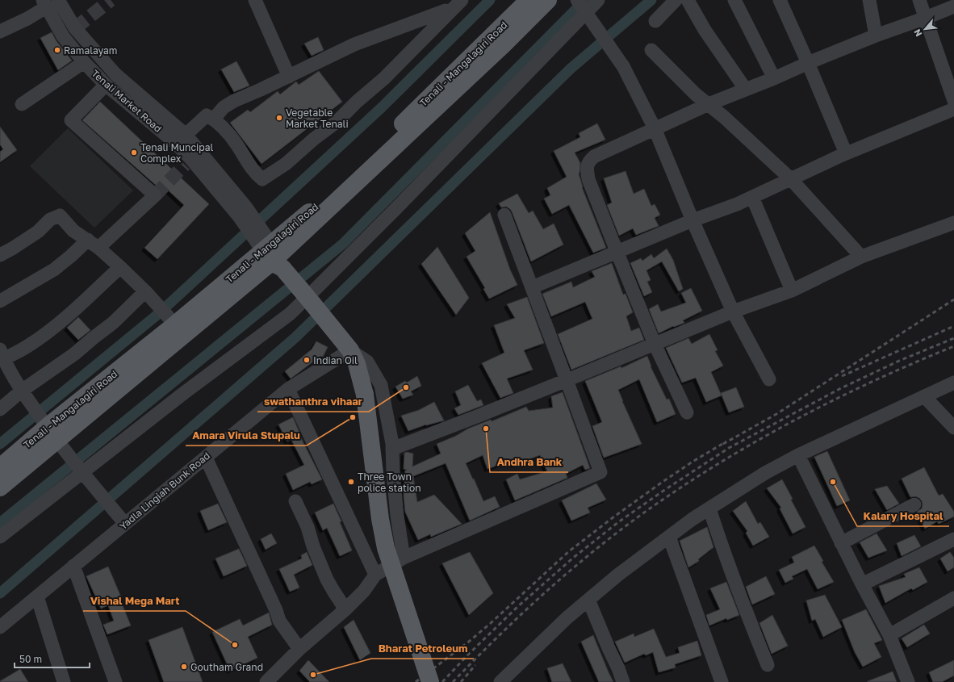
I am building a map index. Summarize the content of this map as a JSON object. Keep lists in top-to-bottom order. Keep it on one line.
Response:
{"streets":{"main road":["Tenali - Mangalagiri Road"],"street":["Tenali Market Road","Yadla Lingiah Bunk Road"]},"crossings":[["Tenali - Mangalagiri Road","Tenali Market Road"]],"places":["Ramalayam","Vegetable Market Tenali","Tenali Muncipal Complex","Indian Oil","swathanthra vihaar","Amara Virula Stupalu","Andhra Bank","Three Town police station","Kalary Hospital","Vishal Mega Mart","Goutham Grand","Bharat Petroleum"],"scale_bar":"50 m","north":"bottom left"}
